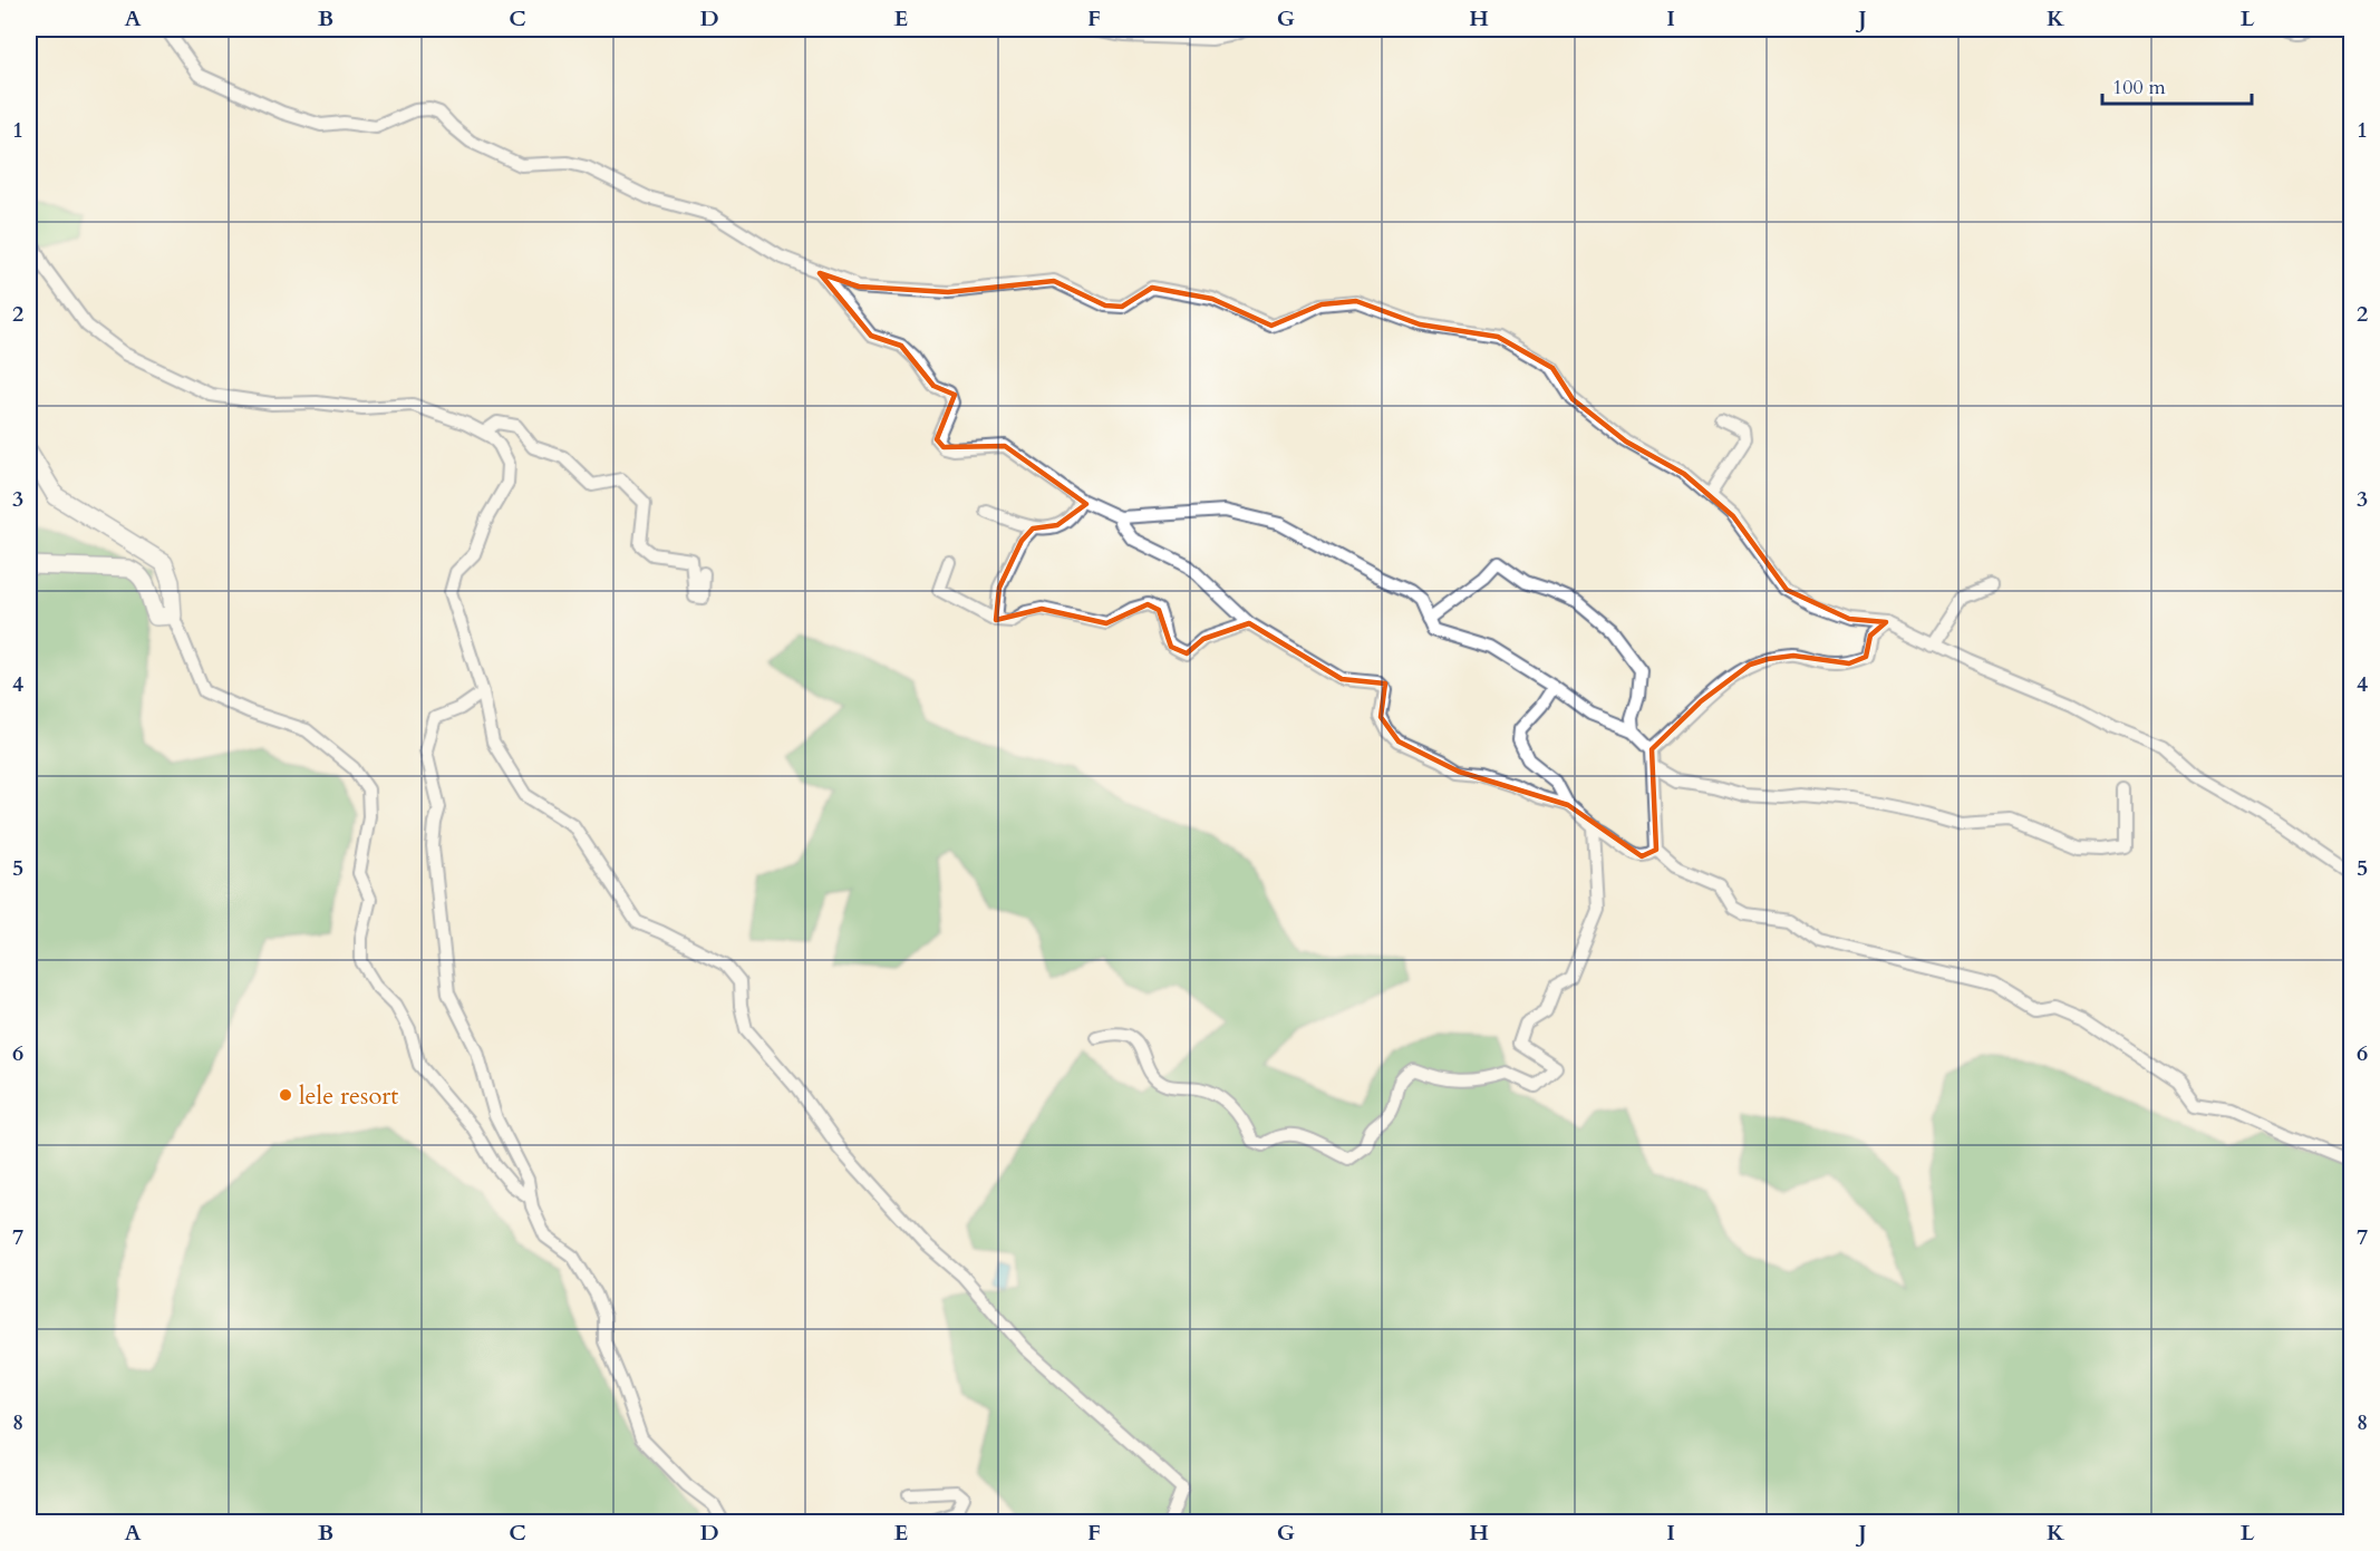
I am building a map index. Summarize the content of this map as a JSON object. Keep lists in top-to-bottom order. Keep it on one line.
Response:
{"places":["lele resort"],"scale_bar":"100 m","grid":{"columns":["A","B","C","D","E","F","G","H","I","J","K","L"],"rows":["1","2","3","4","5","6","7","8"]}}
